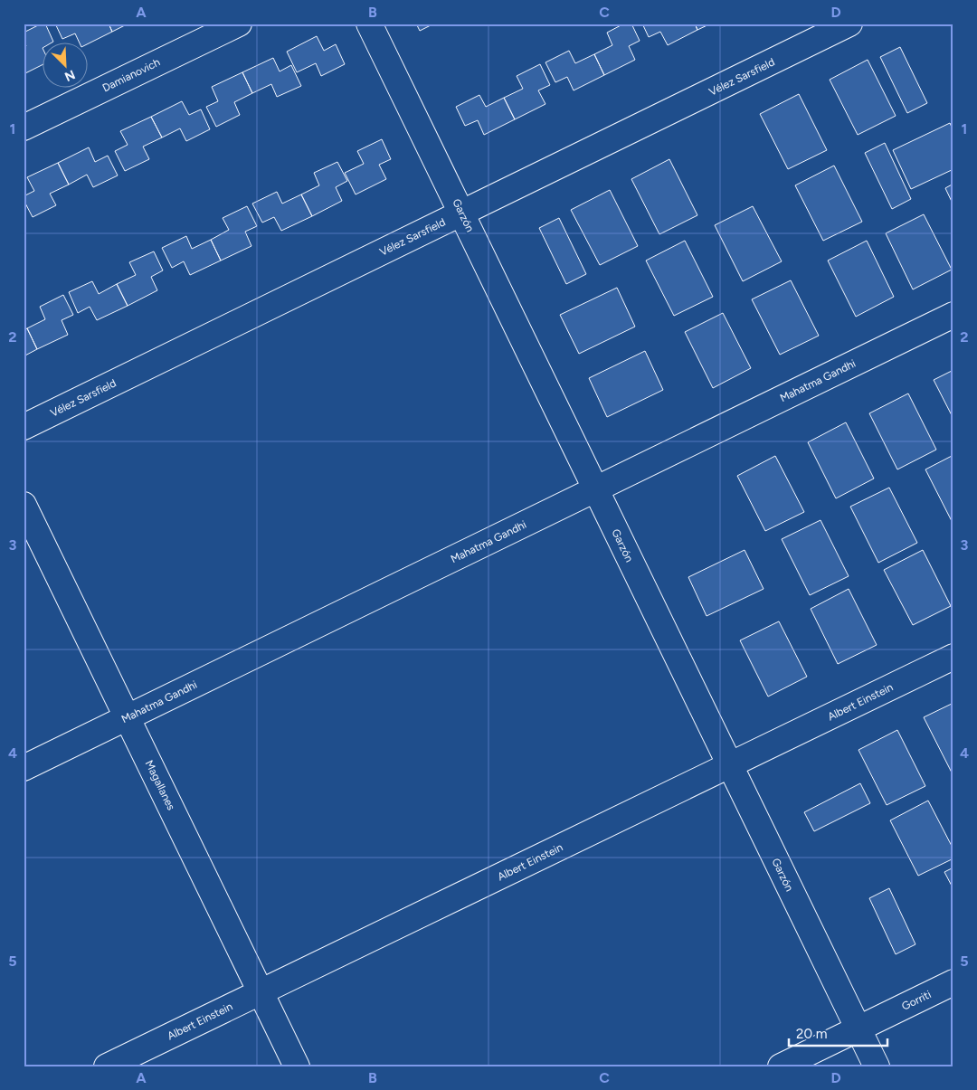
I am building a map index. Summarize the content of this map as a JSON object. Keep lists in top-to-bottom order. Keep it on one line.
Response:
{"streets":{"street":["Damianovich","Vélez Sarsfield","Garzón","Mahatma Gandhi","Albert Einstein","Magallanes","Gorriti"]},"crossings":[["Vélez Sarsfield","Garzón"],["Garzón","Mahatma Gandhi"],["Garzón","Albert Einstein"],["Garzón","Gorriti"],["Mahatma Gandhi","Magallanes"],["Albert Einstein","Magallanes"]],"scale_bar":"20 m","north":"bottom right","grid":{"columns":["A","B","C","D"],"rows":["1","2","3","4","5"]}}
